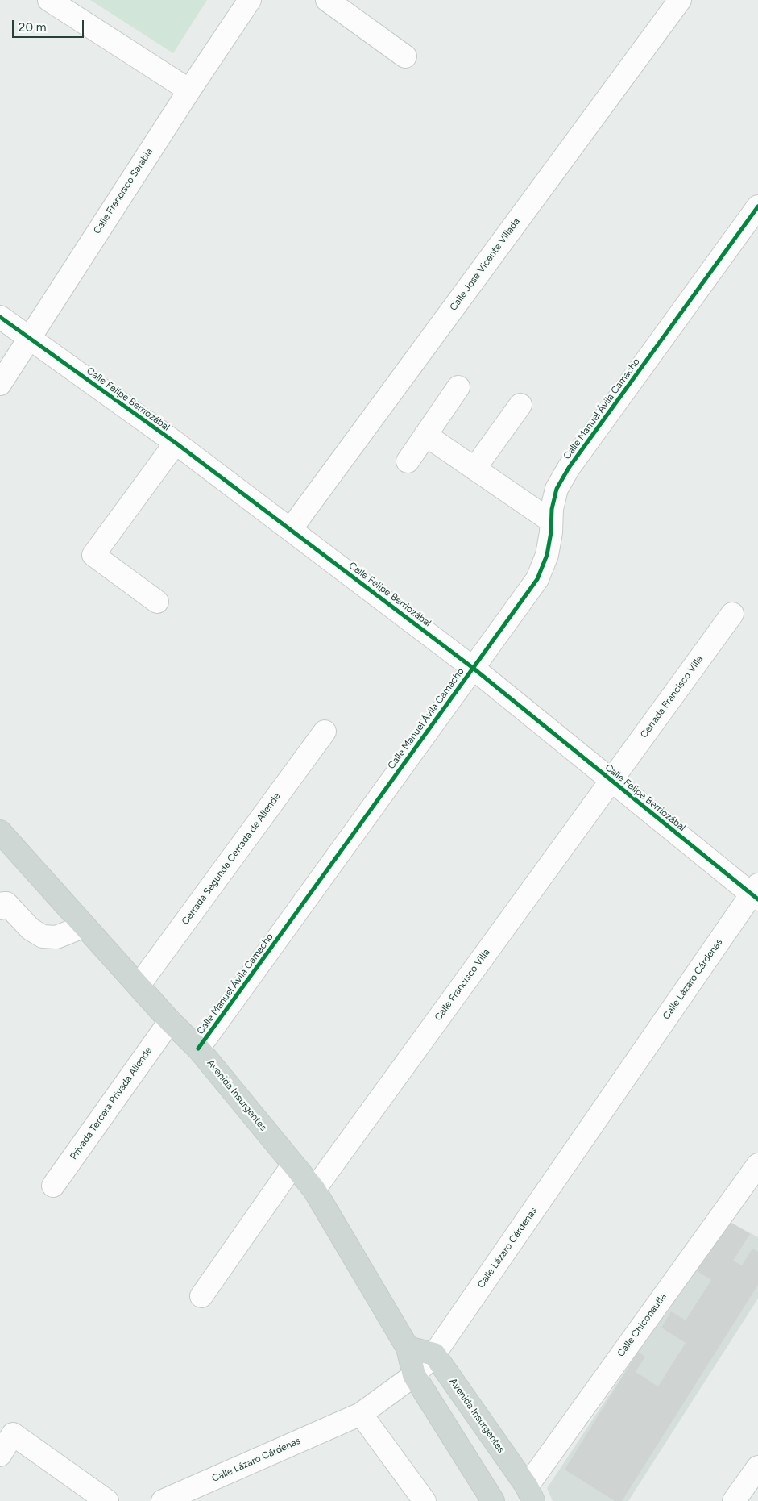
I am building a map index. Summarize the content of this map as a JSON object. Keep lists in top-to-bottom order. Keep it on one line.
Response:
{"streets":{"main road":["Avenida Insurgentes"],"street":["Calle Francisco Sarabia","Calle José Vicente Villada","Calle Felipe Berriozábal","Calle Manuel Ávila Camacho","Cerrada Francisco Villa","Cerrada Segunda Cerrada de Allende","Calle Lázaro Cárdenas","Calle Francisco Villa","Privada Tercera Privada Allende","Calle Chiconautla"]},"crossings":[["Calle Francisco Sarabia","Calle Felipe Berriozábal"],["Calle José Vicente Villada","Calle Felipe Berriozábal"],["Calle Felipe Berriozábal","Calle Manuel Ávila Camacho"],["Calle Felipe Berriozábal","Cerrada Francisco Villa"],["Calle Felipe Berriozábal","Calle Lázaro Cárdenas"],["Calle Felipe Berriozábal","Calle Francisco Villa"],["Calle Manuel Ávila Camacho","Avenida Insurgentes"],["Cerrada Francisco Villa","Calle Francisco Villa"],["Cerrada Segunda Cerrada de Allende","Avenida Insurgentes"],["Calle Lázaro Cárdenas","Avenida Insurgentes"],["Calle Francisco Villa","Avenida Insurgentes"],["Avenida Insurgentes","Privada Tercera Privada Allende"],["Avenida Insurgentes","Calle Chiconautla"]],"scale_bar":"20 m"}
